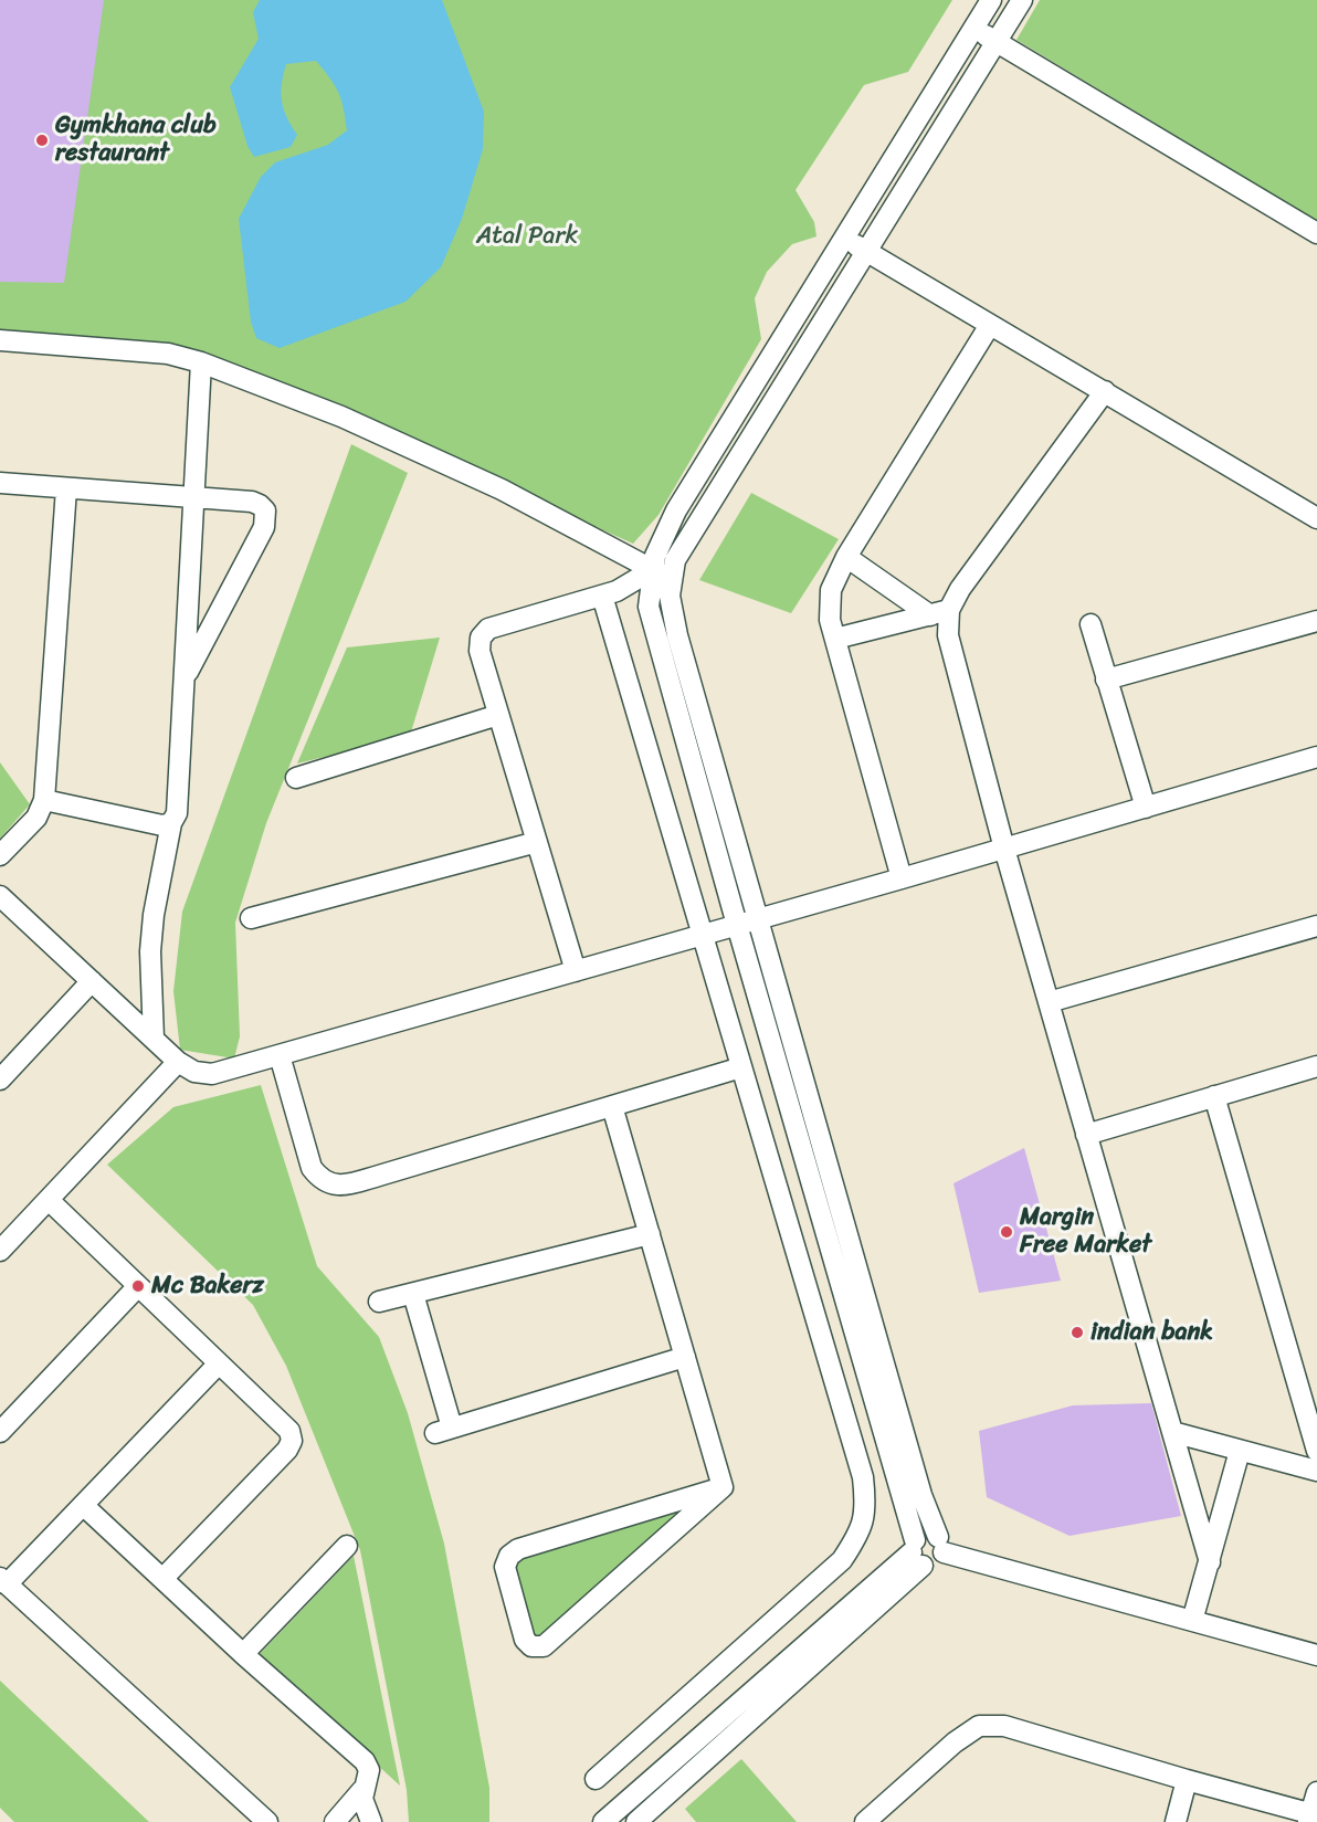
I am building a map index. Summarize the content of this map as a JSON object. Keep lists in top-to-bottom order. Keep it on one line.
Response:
{"parks":["Atal Park"],"places":["Gymkhana club restaurant","Margin Free Market","Mc Bakerz","indian bank"]}
